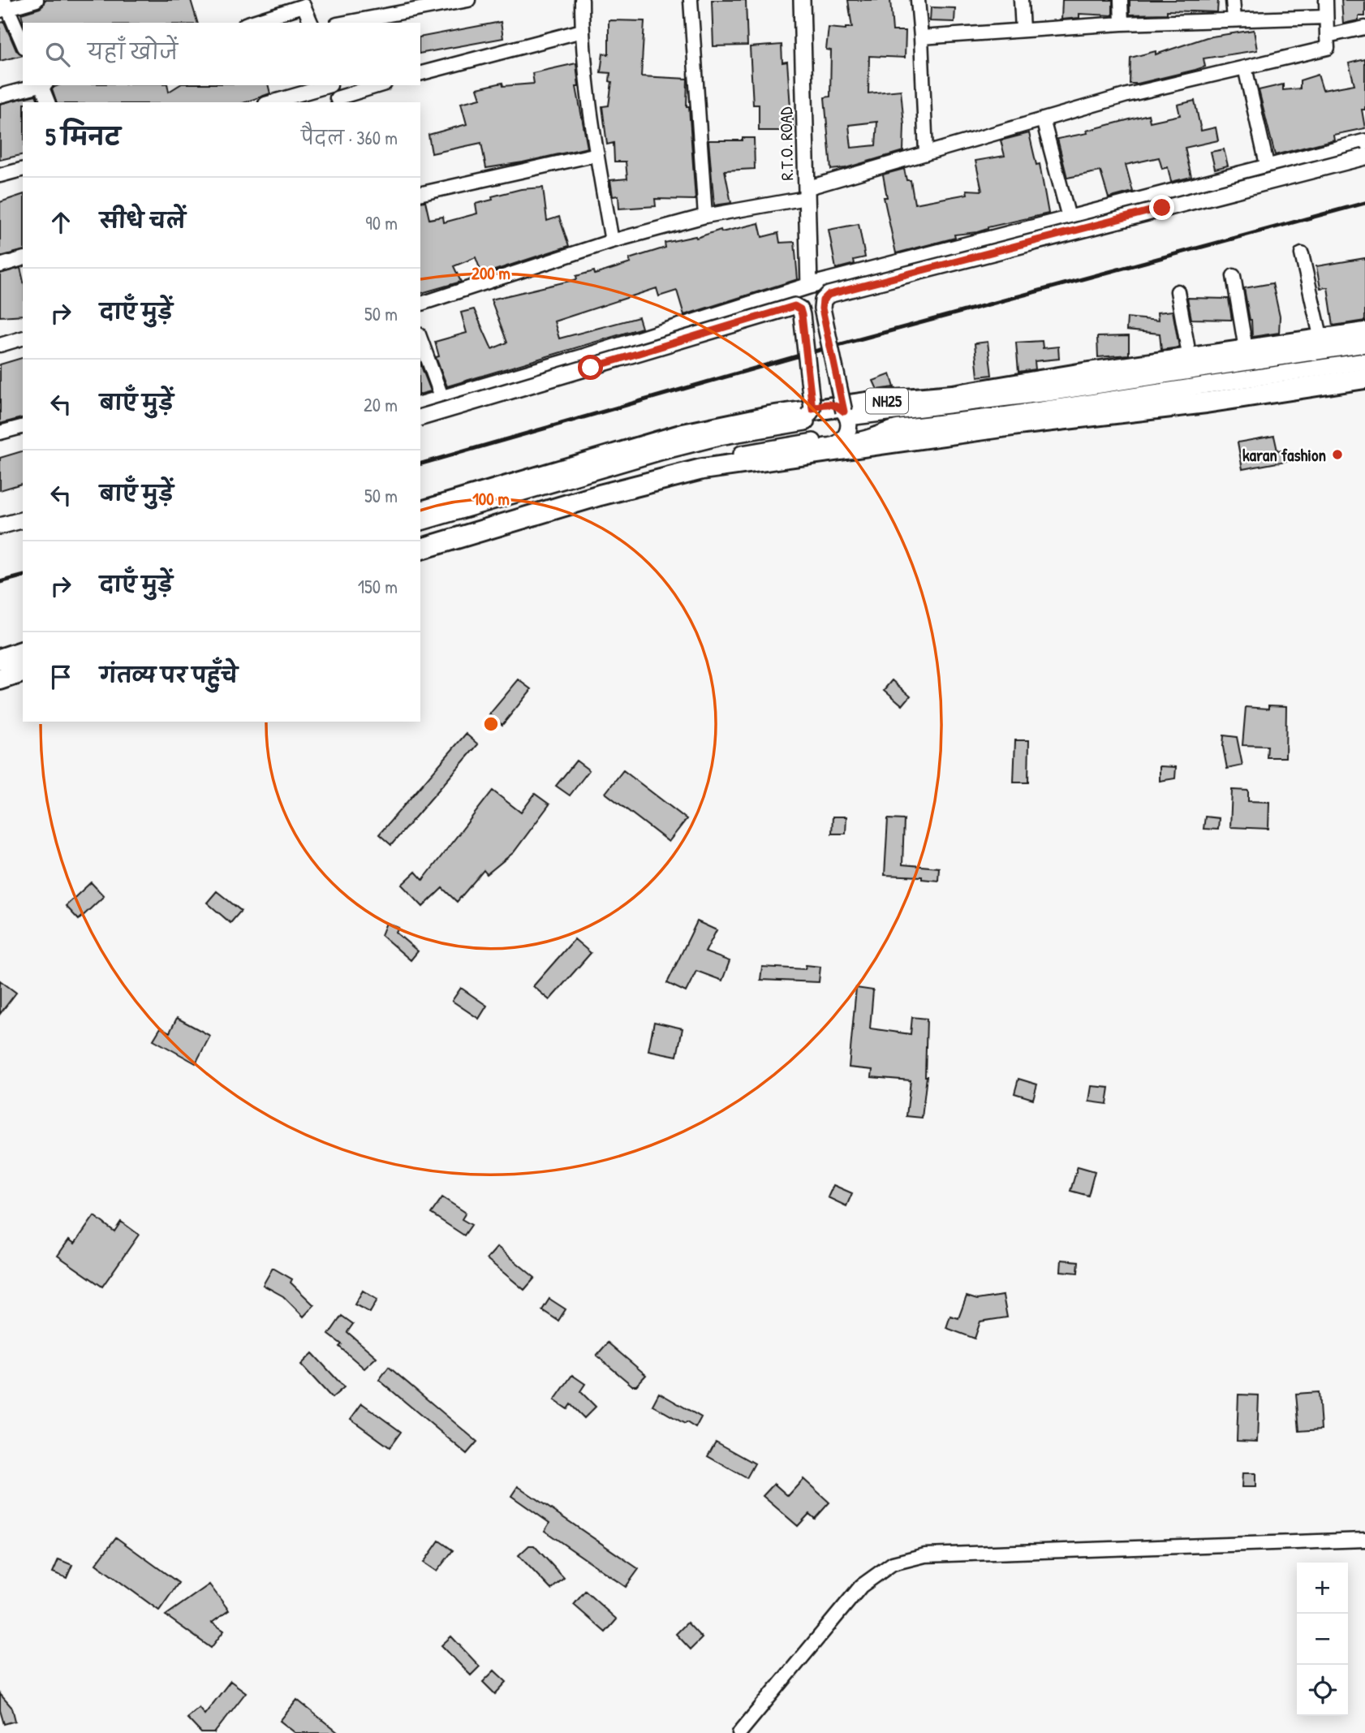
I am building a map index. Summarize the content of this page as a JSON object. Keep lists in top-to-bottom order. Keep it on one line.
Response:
{"streets":{"main road":["NH25"],"street":["R.T.O. ROAD"]},"places":["karan fashion"],"page":{"search":"यहाँ खोजें","heading":["5 मिनट","पैदल · 360 m"],"list":[["सीधे चलें","90 m"],["दाएँ मुड़ें","50 m"],["बाएँ मुड़ें","20 m"],["बाएँ मुड़ें","50 m"],["दाएँ मुड़ें","150 m"],"गंतव्य पर पहुँचे"],"map_buttons":["+","−"]},"rings":["200 m","100 m"]}
